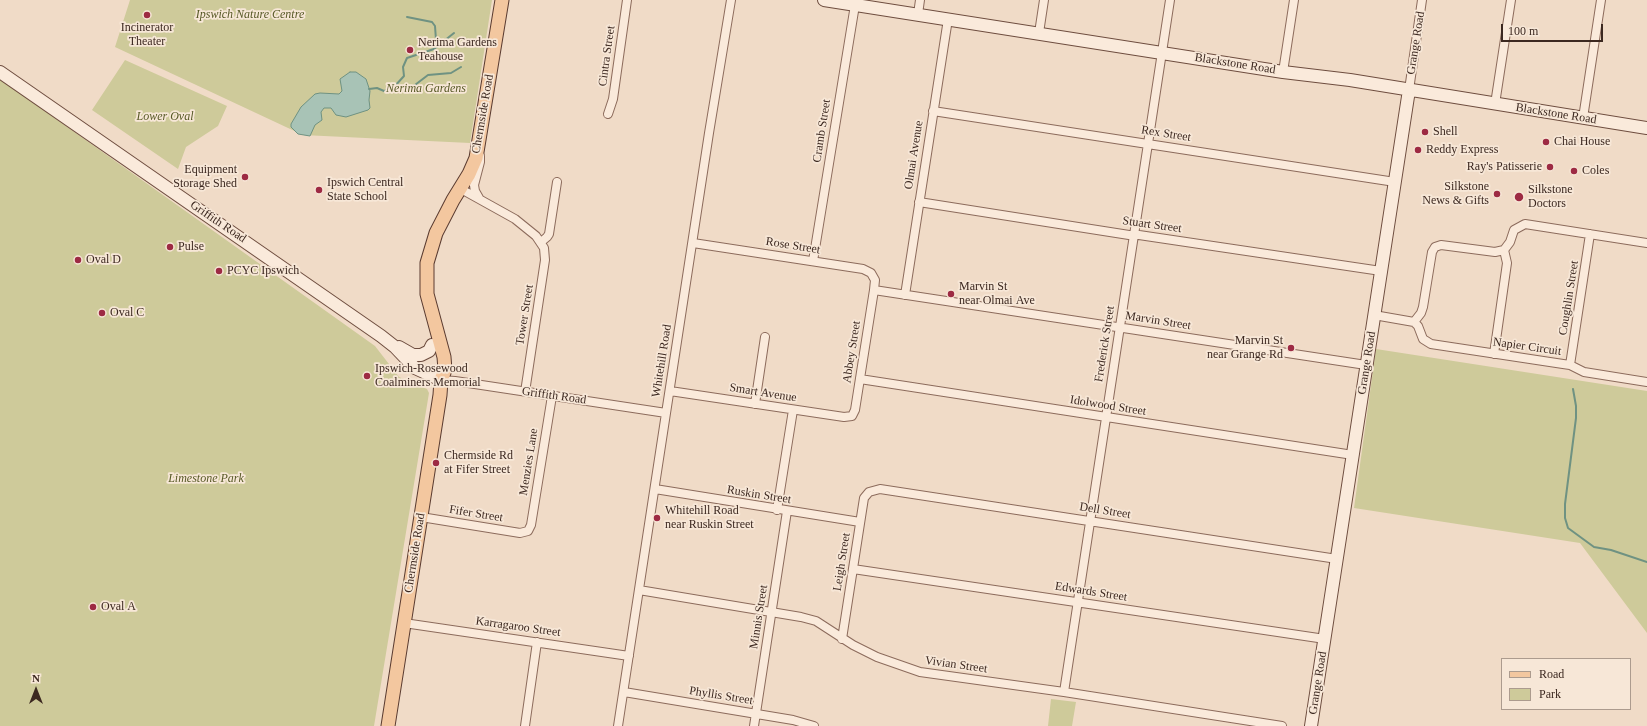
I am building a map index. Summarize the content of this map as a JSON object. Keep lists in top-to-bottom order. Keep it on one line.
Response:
{"streets":{"main road":["Grange Road","Blackstone Road","Chermside Road","Griffith Road"],"street":["Cintra Street","Cramb Street","Rex Street","Olmai Avenue","Stuart Street","Rose Street","Coughlin Street","Tower Street","Marvin Street","Frederick Street","Napier Circuit","Abbey Street","Whitehill Road","Smart Avenue","Idolwood Street","Menzies Lane","Ruskin Street","Dell Street","Fifer Street","Leigh Street","Edwards Street","Minnis Street","Karragaroo Street","Vivian Street","Phyllis Street"]},"crossings":[["Grange Road","Blackstone Road"],["Grange Road","Rex Street"],["Grange Road","Stuart Street"],["Grange Road","Marvin Street"],["Grange Road","Idolwood Street"],["Grange Road","Dell Street"],["Grange Road","Edwards Street"],["Blackstone Road","Cramb Street"],["Blackstone Road","Olmai Avenue"],["Blackstone Road","Frederick Street"],["Chermside Road","Griffith Road"],["Chermside Road","Fifer Street"],["Chermside Road","Karragaroo Street"],["Cramb Street","Rose Street"],["Rex Street","Olmai Avenue"],["Rex Street","Frederick Street"],["Olmai Avenue","Stuart Street"],["Olmai Avenue","Marvin Street"],["Griffith Road","Tower Street"],["Griffith Road","Whitehill Road"],["Griffith Road","Menzies Lane"],["Stuart Street","Frederick Street"],["Rose Street","Marvin Street"],["Rose Street","Abbey Street"],["Rose Street","Whitehill Road"],["Coughlin Street","Napier Circuit"],["Marvin Street","Frederick Street"],["Marvin Street","Abbey Street"],["Frederick Street","Idolwood Street"],["Frederick Street","Dell Street"],["Frederick Street","Edwards Street"],["Frederick Street","Vivian Street"],["Abbey Street","Smart Avenue"],["Abbey Street","Idolwood Street"],["Whitehill Road","Smart Avenue"],["Whitehill Road","Ruskin Street"],["Whitehill Road","Karragaroo Street"],["Whitehill Road","Vivian Street"],["Whitehill Road","Phyllis Street"],["Menzies Lane","Fifer Street"],["Ruskin Street","Leigh Street"],["Ruskin Street","Minnis Street"],["Dell Street","Leigh Street"],["Leigh Street","Edwards Street"],["Leigh Street","Vivian Street"],["Minnis Street","Vivian Street"],["Minnis Street","Phyllis Street"]],"parks":["Ipswich Nature Centre","Nerima Gardens","Lower Oval","Limestone Park"],"places":["Incinerator Theater","Nerima Gardens Teahouse","Shell","Chai House","Reddy Express","Ray's Patisserie","Coles","Equipment Storage Shed","Ipswich Central State School","Silkstone News & Gifts","Silkstone Doctors","Pulse","Oval D","PCYC Ipswich","Marvin St near Olmai Ave","Oval C","Marvin St near Grange Rd","Ipswich-Rosewood Coalminers Memorial","Chermside Rd at Fifer Street","Whitehill Road near Ruskin Street","Oval A"],"legend":["Road","Park"],"scale_bar":"100 m","north":"top"}
